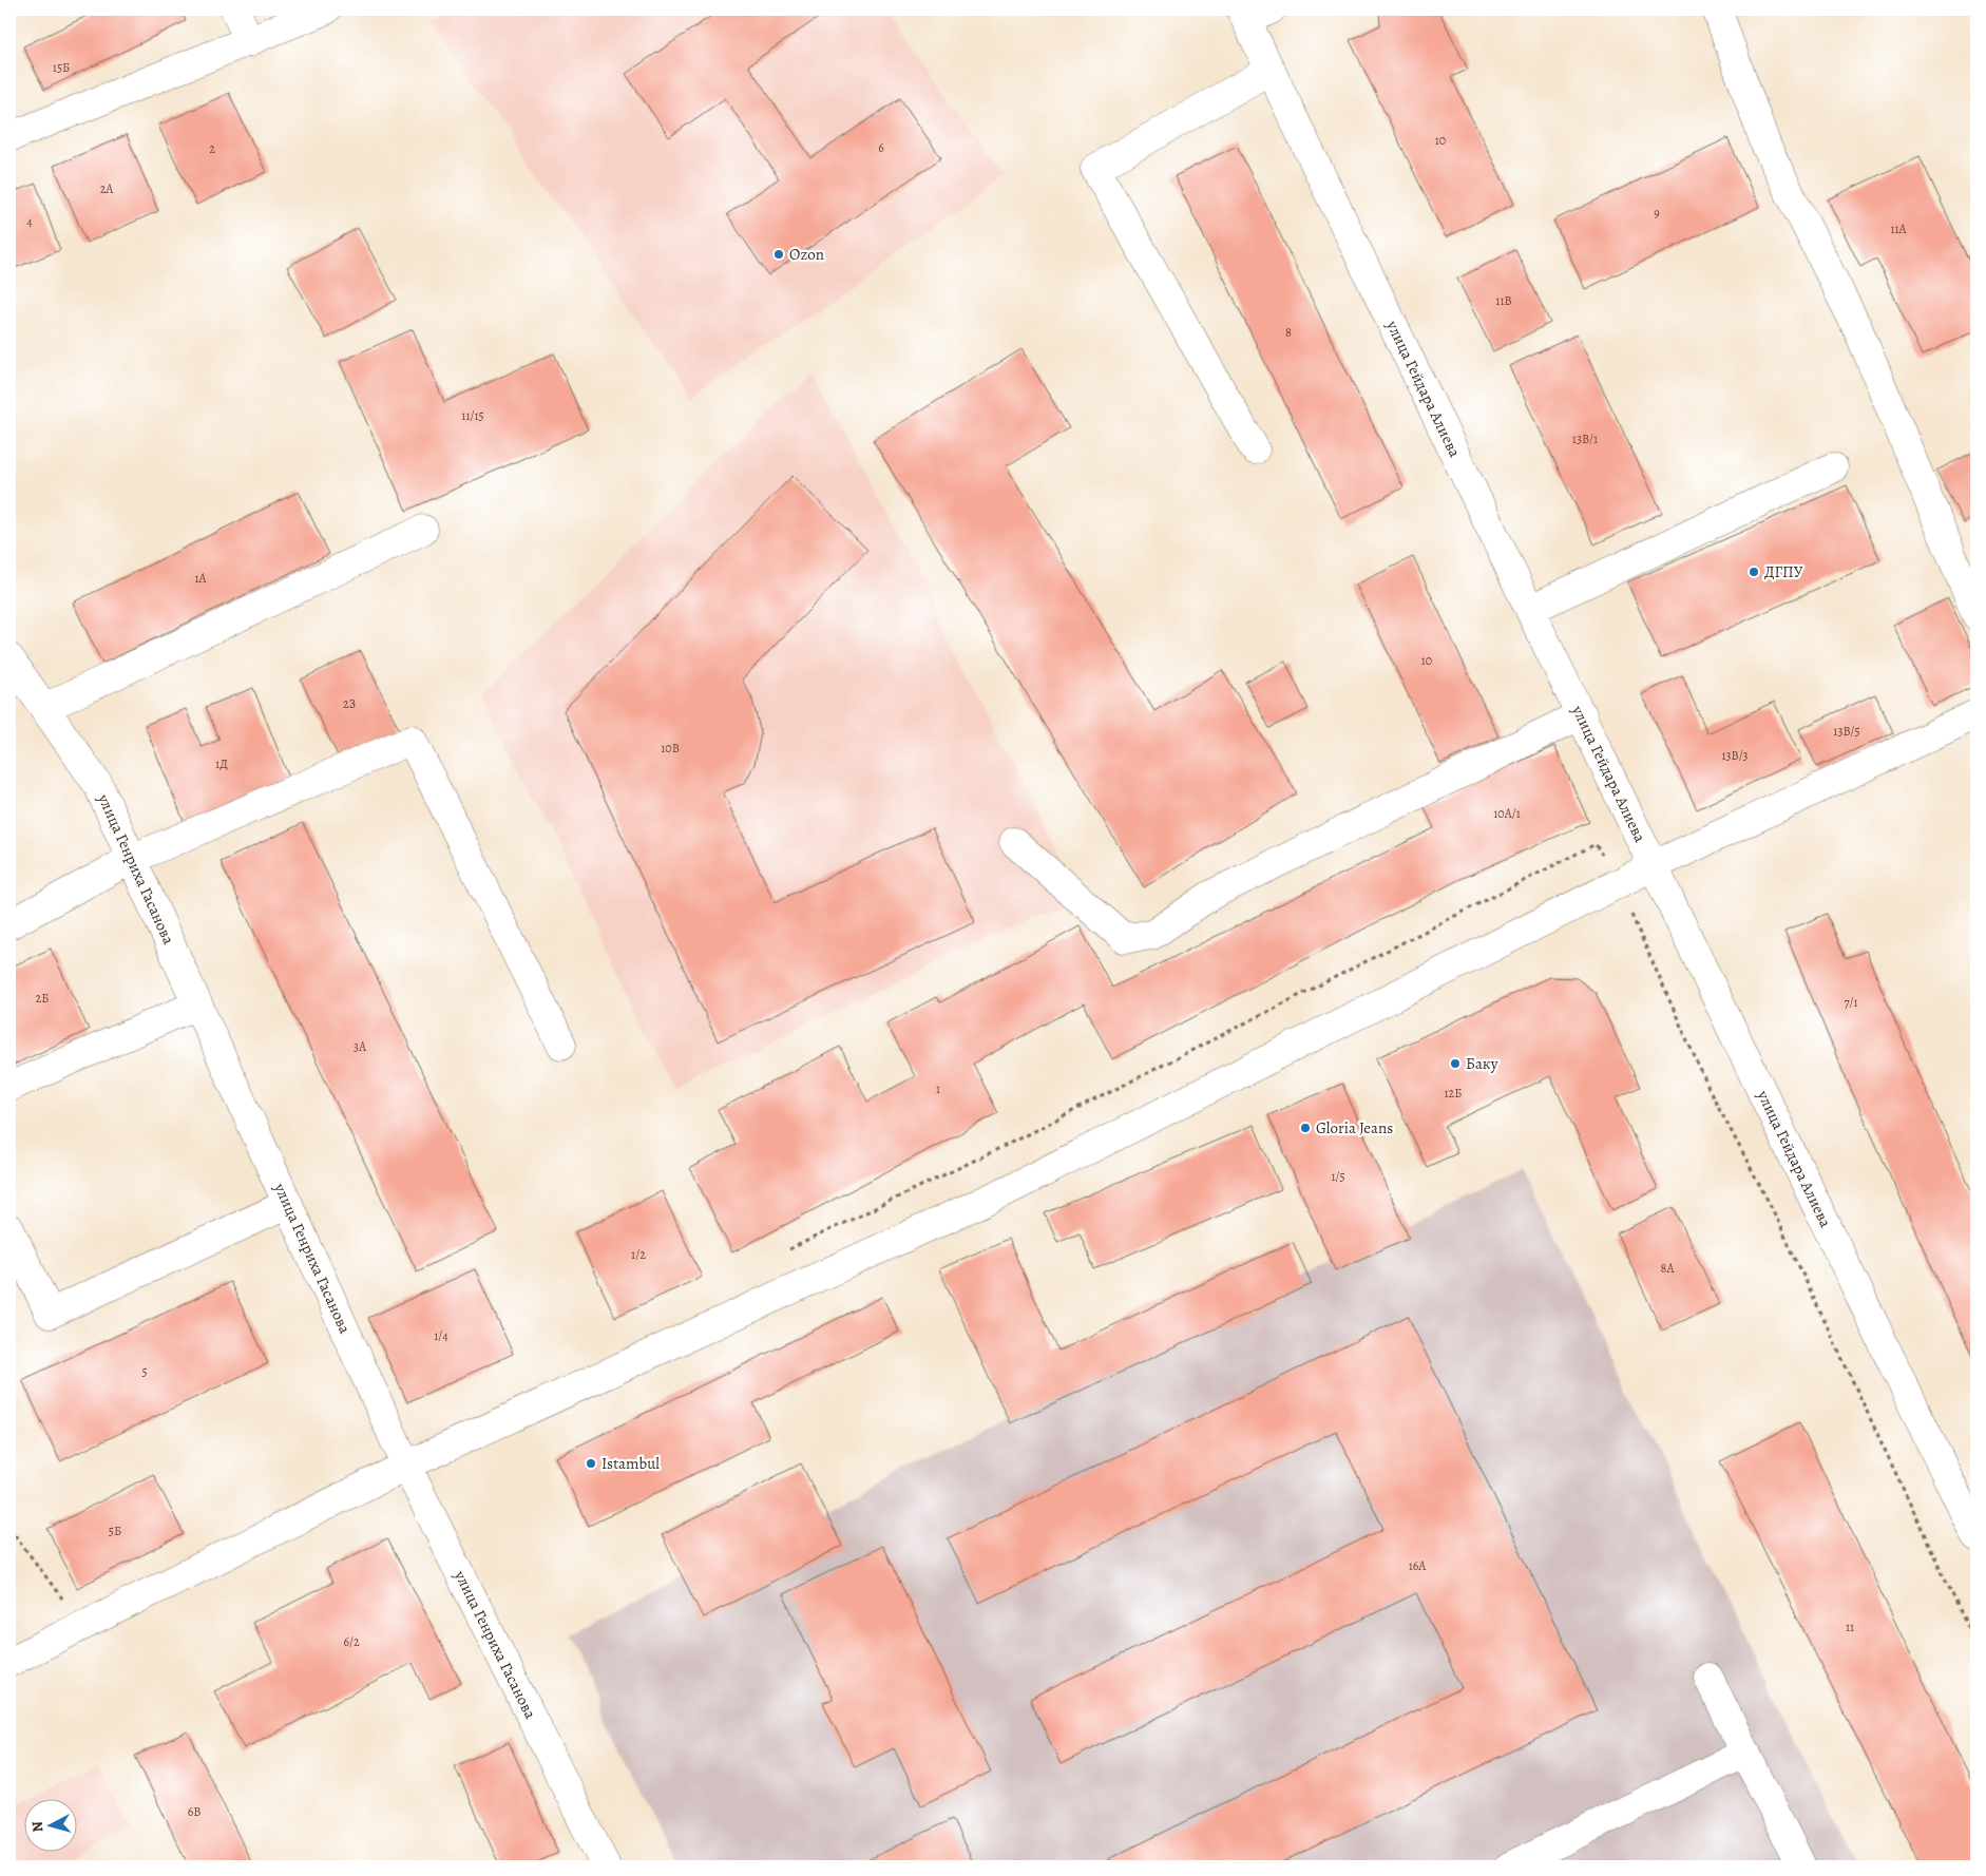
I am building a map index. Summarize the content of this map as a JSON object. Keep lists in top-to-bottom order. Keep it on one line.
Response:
{"streets":{"street":["улица Гейдара Алиева","улица Генриха Гасанова"]},"places":["Ozon","ДГПУ","Баку","Gloria Jeans","Istambul"],"house_numbers":["15Б","10","6","2","2А","9","4","11А","11В","8","11/15","13В/1","1А","10","2З","13В/5","10В","13В/3","1Д","10А/1","2Б","7/1","3А","1","12Б","1/5","1/2","8А","1/4","5","5Б","16А","11","6/2","6В"],"north":"left"}
